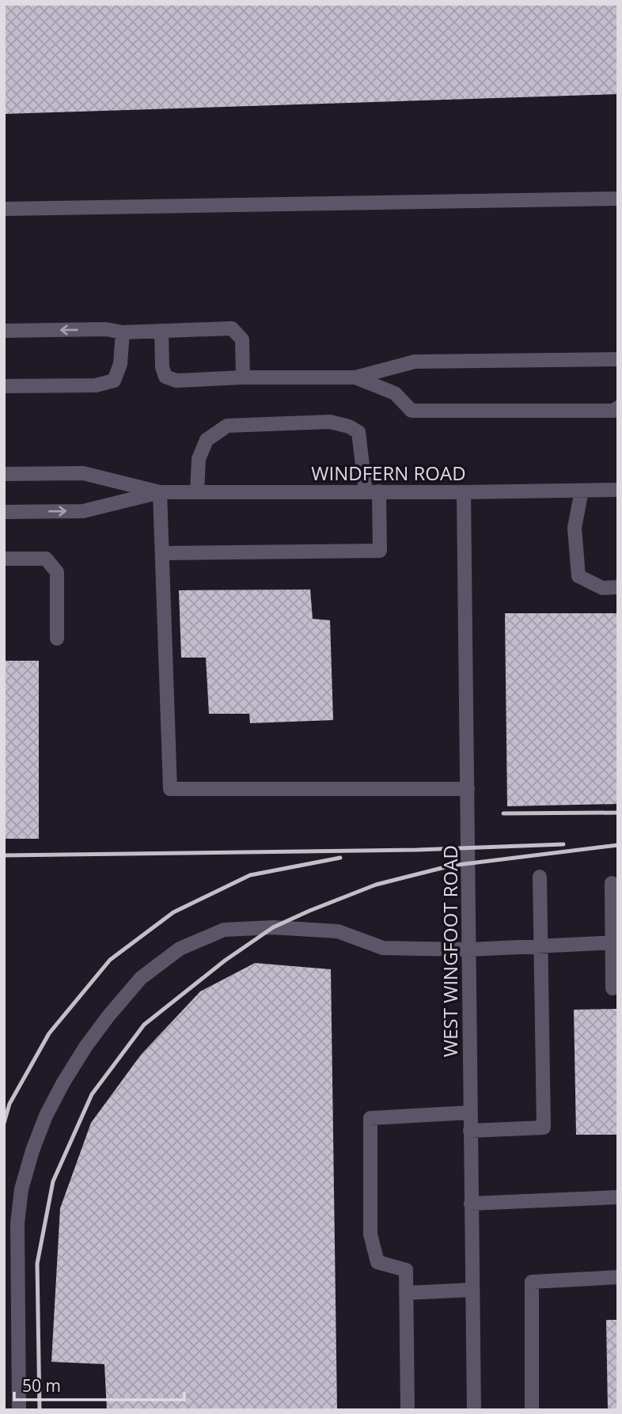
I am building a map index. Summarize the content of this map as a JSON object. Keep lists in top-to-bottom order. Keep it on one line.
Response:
{"streets":{"street":["WINDFERN ROAD","WEST WINGFOOT ROAD"]},"crossings":[["WINDFERN ROAD","WEST WINGFOOT ROAD"]],"scale_bar":"50 m"}
